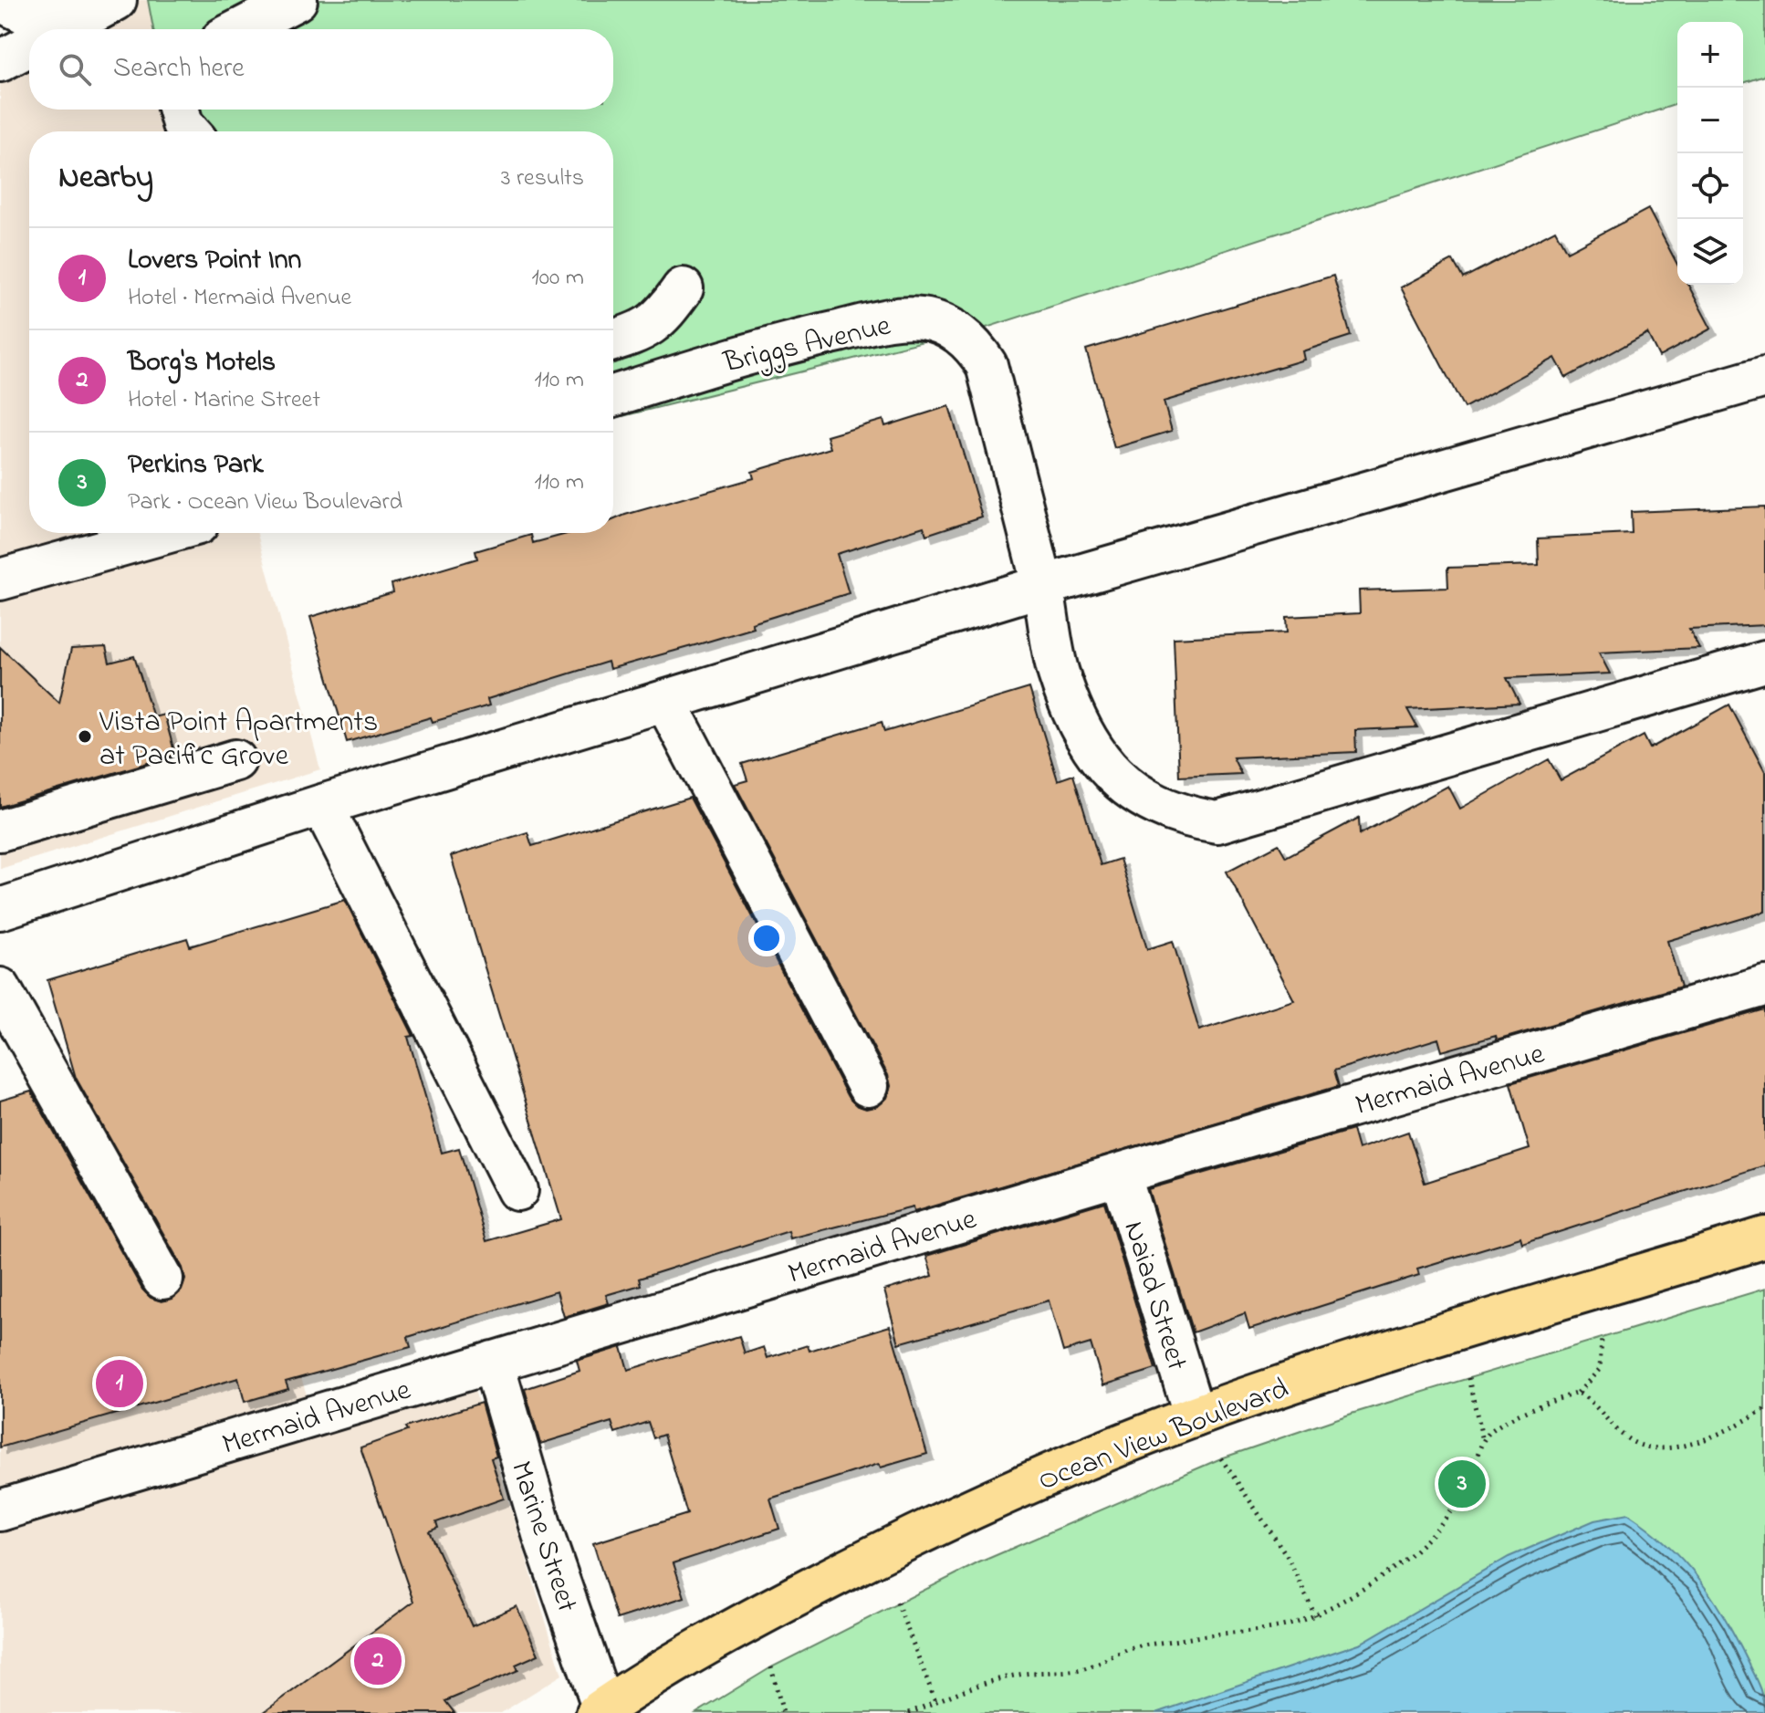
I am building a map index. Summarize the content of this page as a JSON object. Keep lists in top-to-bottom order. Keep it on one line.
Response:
{"streets":{"main road":["Ocean View Boulevard"],"street":["Briggs Avenue","Mermaid Avenue","Naiad Street","Marine Street"]},"crossings":[["Mermaid Avenue","Naiad Street"],["Mermaid Avenue","Marine Street"],["Naiad Street","Ocean View Boulevard"],["Ocean View Boulevard","Marine Street"]],"places":["Vista Point Apartments at Pacific Grove"],"page":{"map_buttons":["+","−"],"search":"Search here","heading":["Nearby","3 results"],"list":[{"mark":"1","name":"Lovers Point Inn","note":"Hotel · Mermaid Avenue","value":"100 m"},{"mark":"2","name":"Borg's Motels","note":"Hotel · Marine Street","value":"110 m"},{"mark":"3","name":"Perkins Park","note":"Park · Ocean View Boulevard","value":"110 m"}],"pins":["1","3","2"]}}
